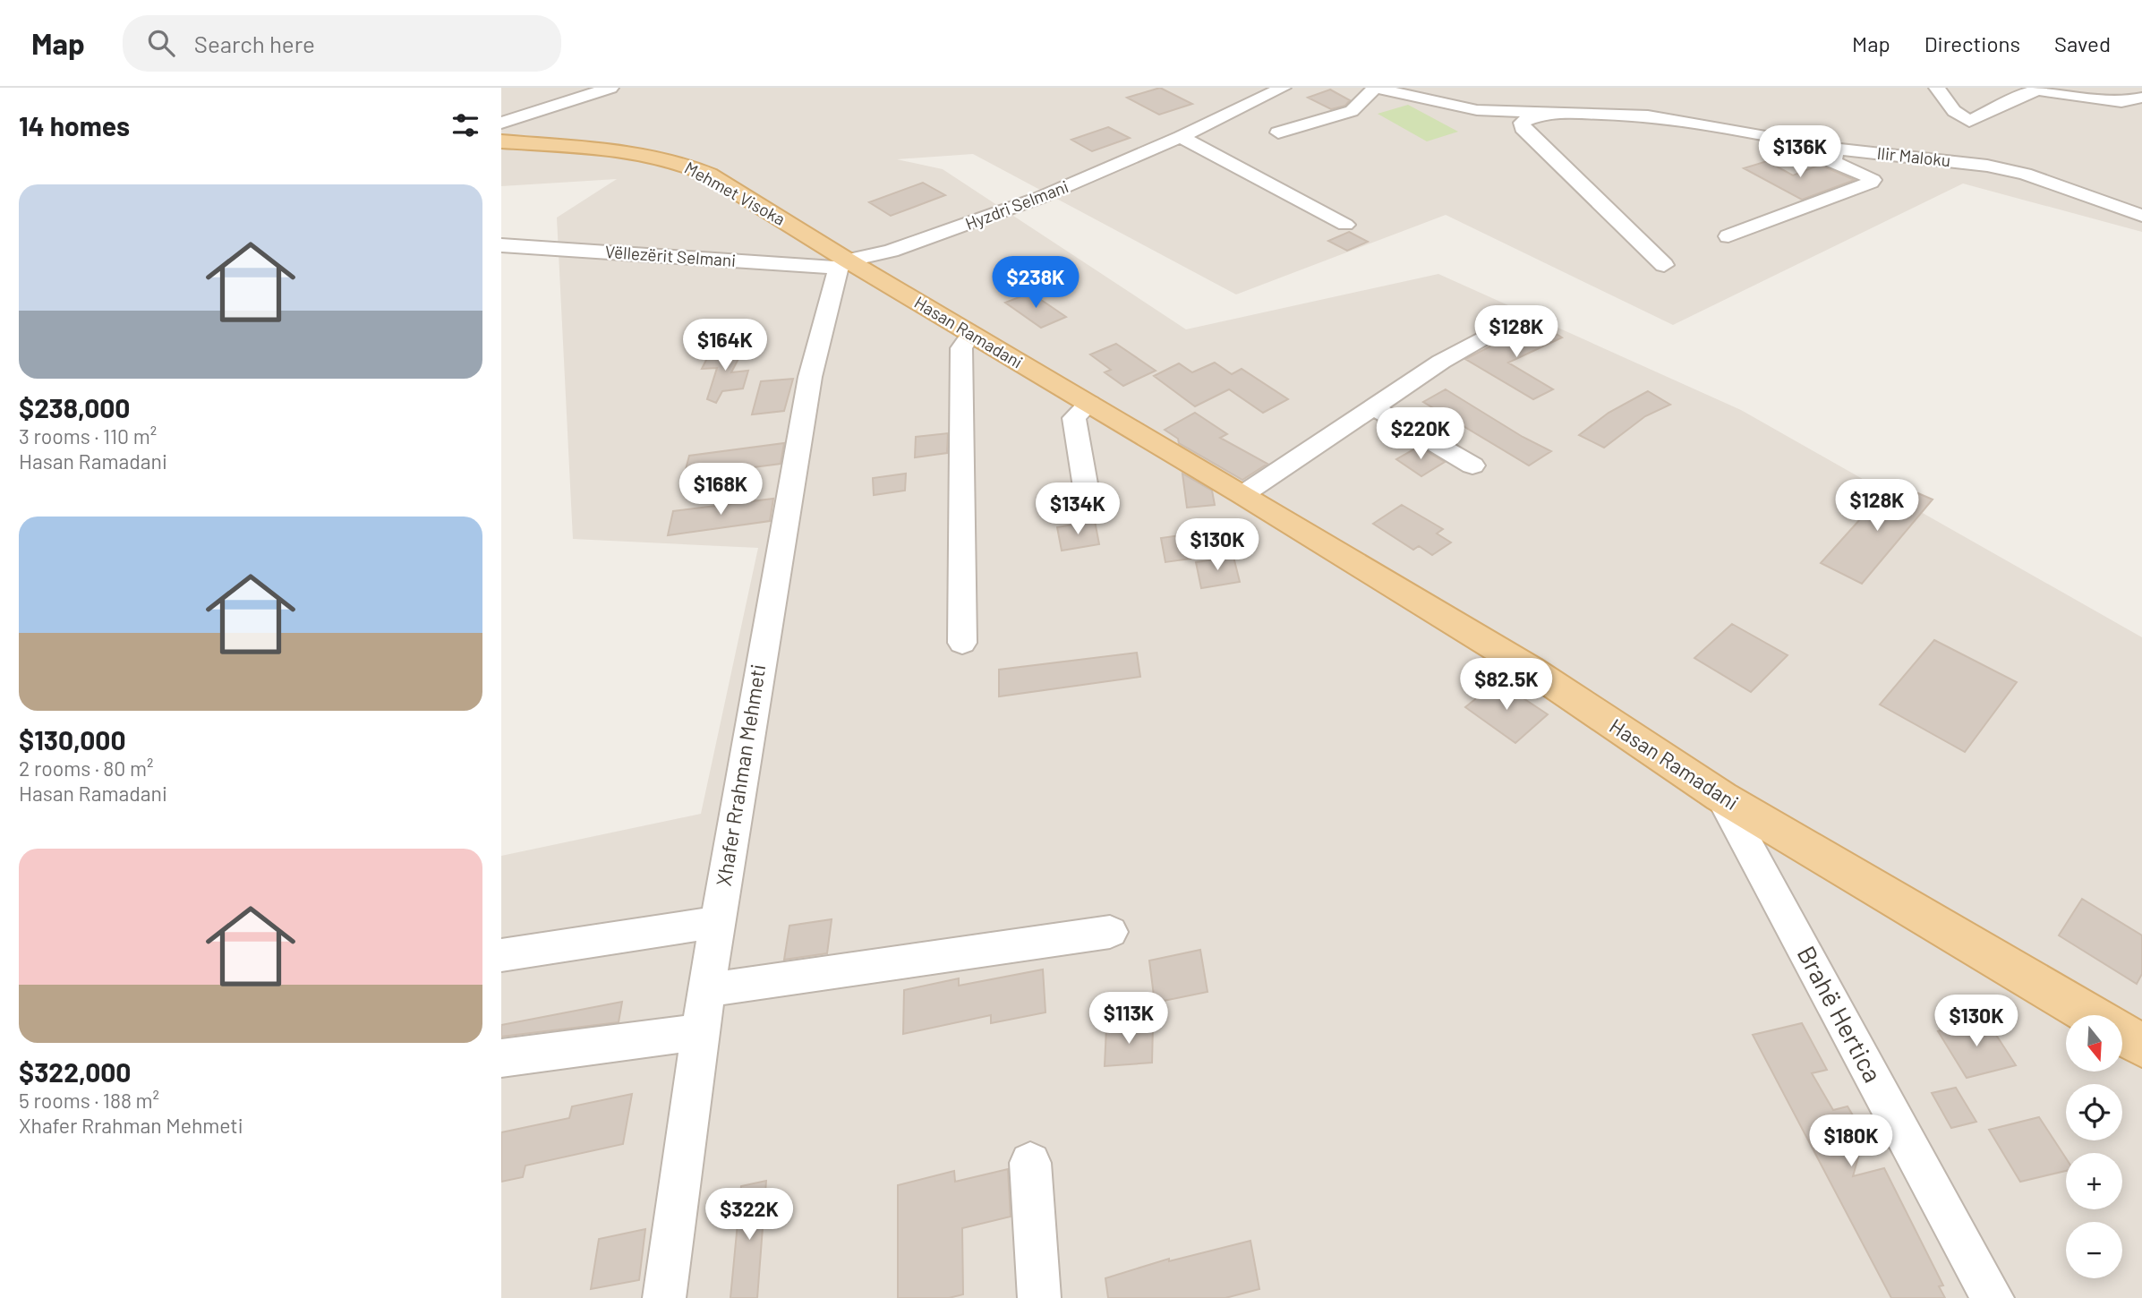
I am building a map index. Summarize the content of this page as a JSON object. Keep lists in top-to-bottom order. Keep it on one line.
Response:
{"streets":{"main road":["Mehmet Visoka","Hasan Ramadani"],"street":["Ilir Maloku","Hyzdri Selmani","Vëllezërit Selmani","Xhafer Rrahman Mehmeti","Brahë Hertica"]},"crossings":[["Mehmet Visoka","Hyzdri Selmani"],["Mehmet Visoka","Vëllezërit Selmani"],["Mehmet Visoka","Hasan Ramadani"],["Mehmet Visoka","Xhafer Rrahman Mehmeti"],["Hyzdri Selmani","Vëllezërit Selmani"],["Hyzdri Selmani","Hasan Ramadani"],["Hyzdri Selmani","Xhafer Rrahman Mehmeti"],["Vëllezërit Selmani","Hasan Ramadani"],["Vëllezërit Selmani","Xhafer Rrahman Mehmeti"],["Hasan Ramadani","Xhafer Rrahman Mehmeti"],["Hasan Ramadani","Brahë Hertica"]],"north":"bottom","page":{"header":"Map","search":"Search here","nav":["Map","Directions","Saved"],"heading":"14 homes","price":["$136K","$238K","$128K","$164K","$220K","$168K","$128K","$134K","$130K","$82.5K","$113K","$130K","$180K","$322K"],"list":[{"name":"$238,000","note":"3 rooms · 110 m² · Hasan Ramadani"},{"name":"$130,000","note":"2 rooms · 80 m² · Hasan Ramadani"},{"name":"$322,000","note":"5 rooms · 188 m² · Xhafer Rrahman Mehmeti"}],"map_buttons":["+","−"]}}
